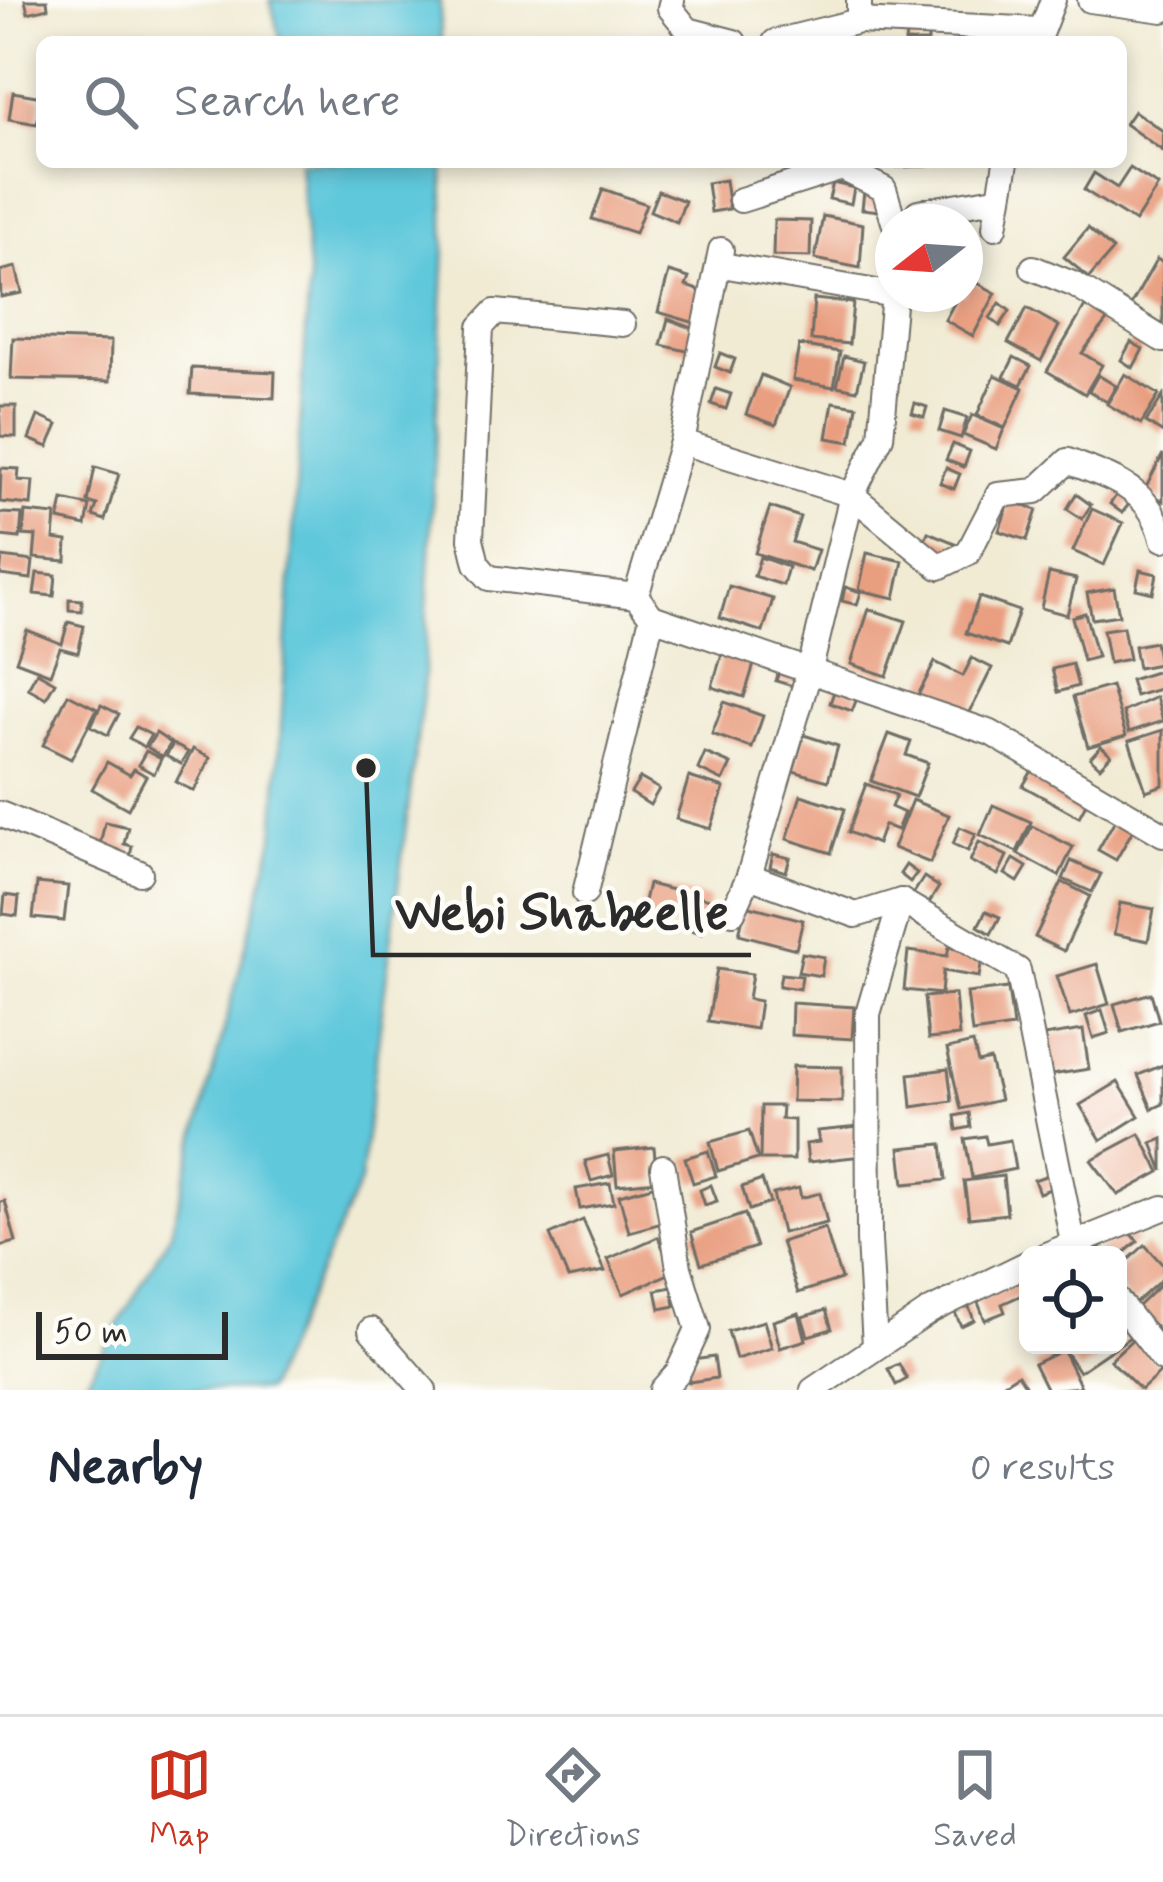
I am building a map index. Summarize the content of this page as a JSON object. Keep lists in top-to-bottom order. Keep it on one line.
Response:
{"places":["Webi Shabeelle"],"scale_bar":"50 m","north":"left","page":{"search":"Search here","scale":"50 m","heading":["Nearby","0 results"],"nav":["Map","Directions","Saved"]}}
